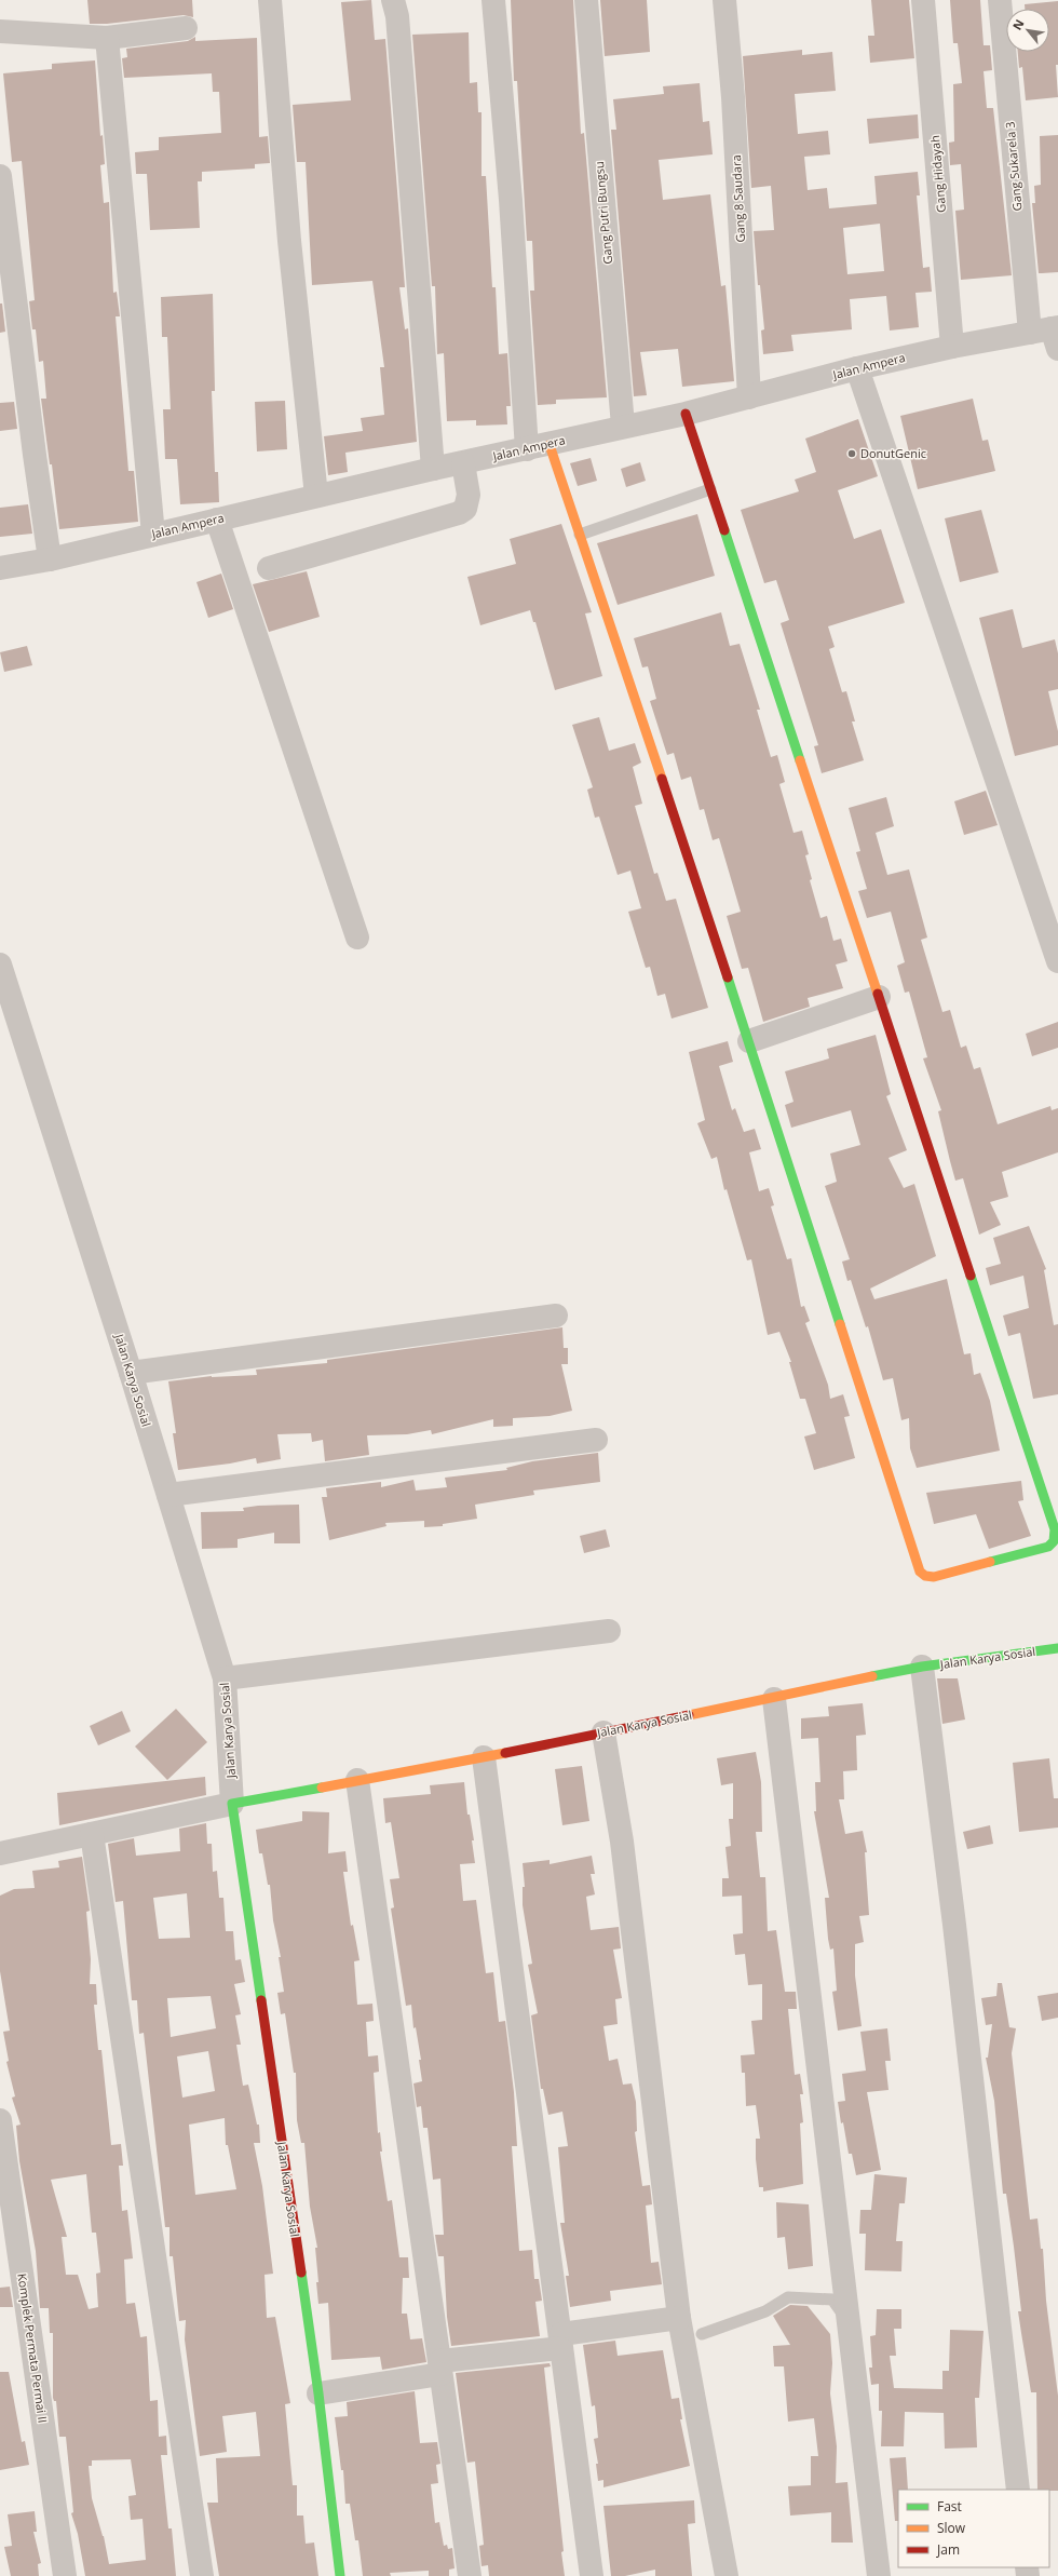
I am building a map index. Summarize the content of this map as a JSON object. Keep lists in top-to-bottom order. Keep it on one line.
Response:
{"streets":{"street":["Gang Sukarela 3","Gang Hidayah","Gang 8 Saudara","Gang Putri Bungsu","Jalan Ampera","Jalan Karya Sosial","Komplek Permata Permai II"]},"crossings":[["Gang Sukarela 3","Jalan Ampera"],["Gang Hidayah","Jalan Ampera"],["Gang 8 Saudara","Jalan Ampera"],["Gang Putri Bungsu","Jalan Ampera"]],"places":["DonutGenic"],"legend":["Fast","Slow","Jam"],"north":"top left"}
